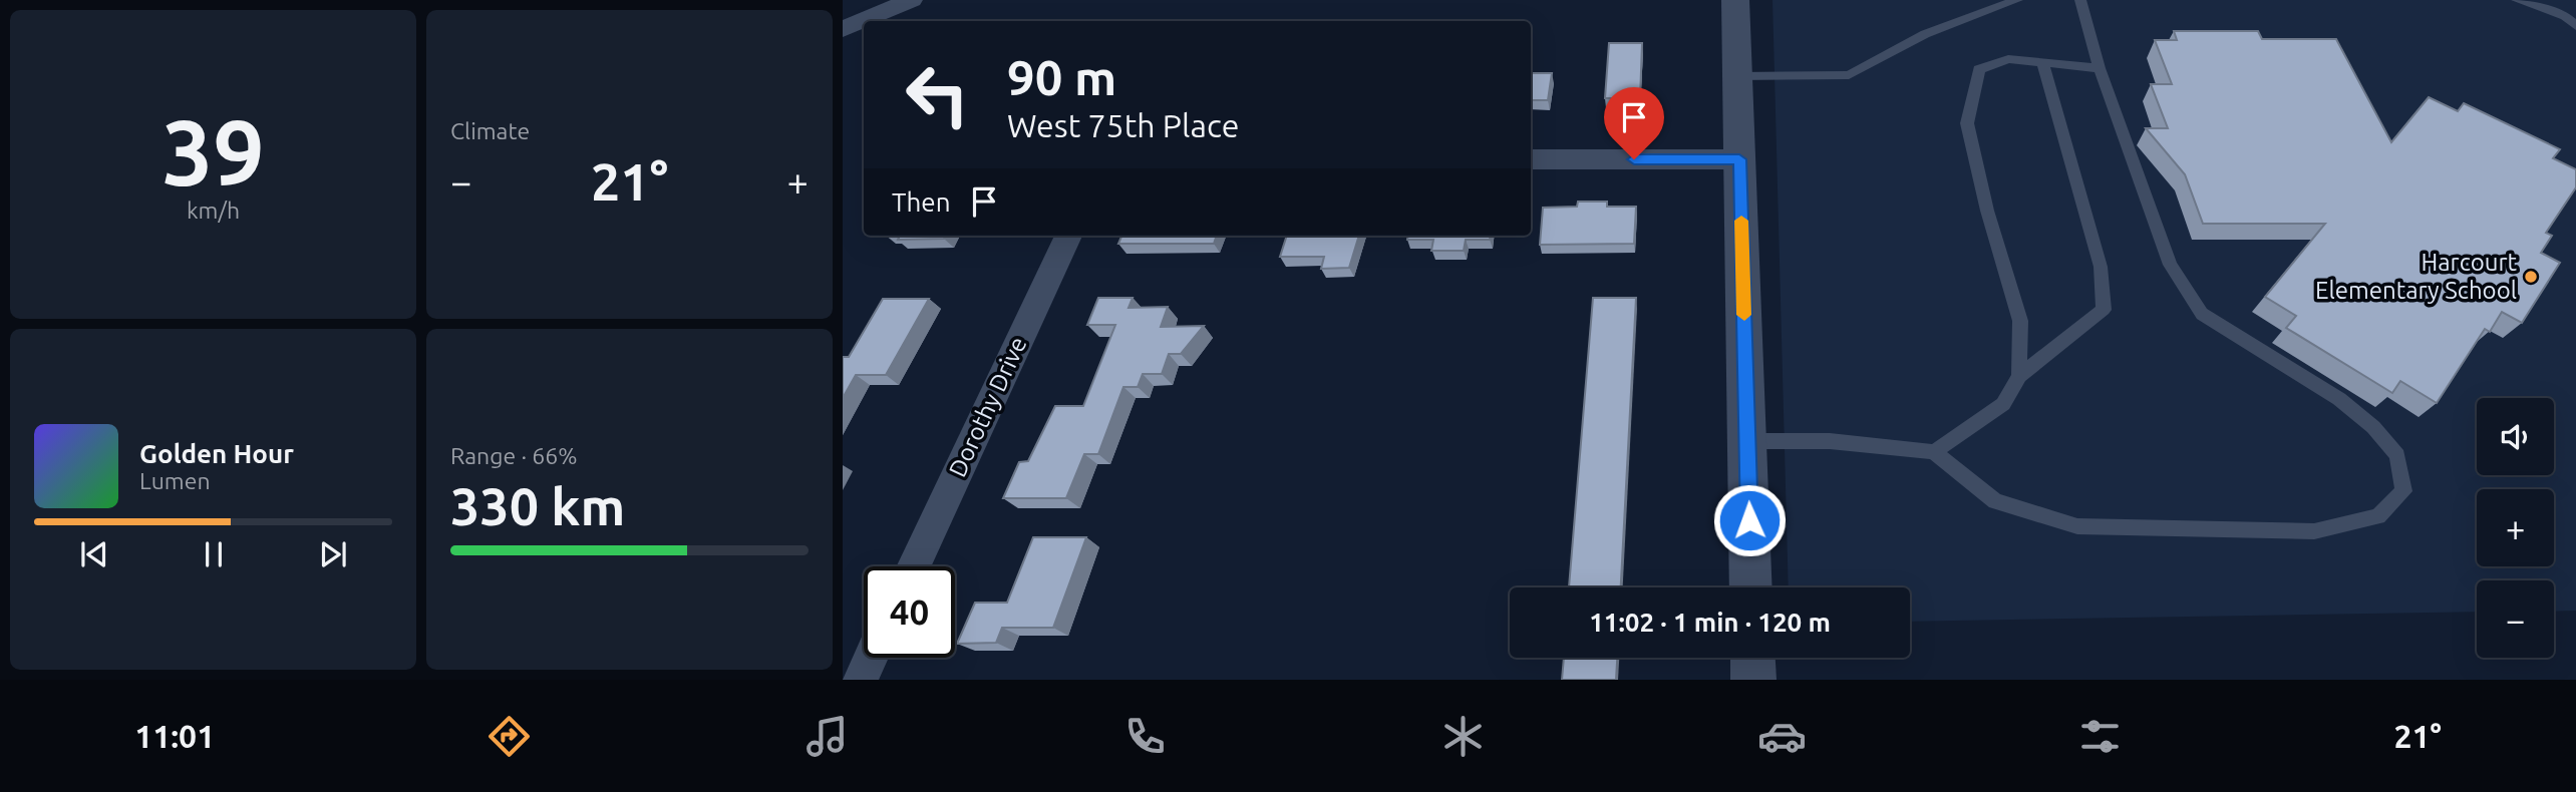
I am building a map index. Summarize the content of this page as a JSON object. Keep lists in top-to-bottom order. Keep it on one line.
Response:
{"streets":{"street":["Dorothy Drive"]},"places":["Harcourt Elementary School"],"page":{"tile":[["39","km/h"],"Climate",["Range · 66%","330 km"]],"turn":["90 m","West 75th Place"],"heat":["−","21°","+"],"then":"Then","map_buttons":["+","−"],"song":["Golden Hour","Lumen"],"limit":"40","trip":"11:02 · 1 min · 120 m","tabs":["11:01","21°"]}}
